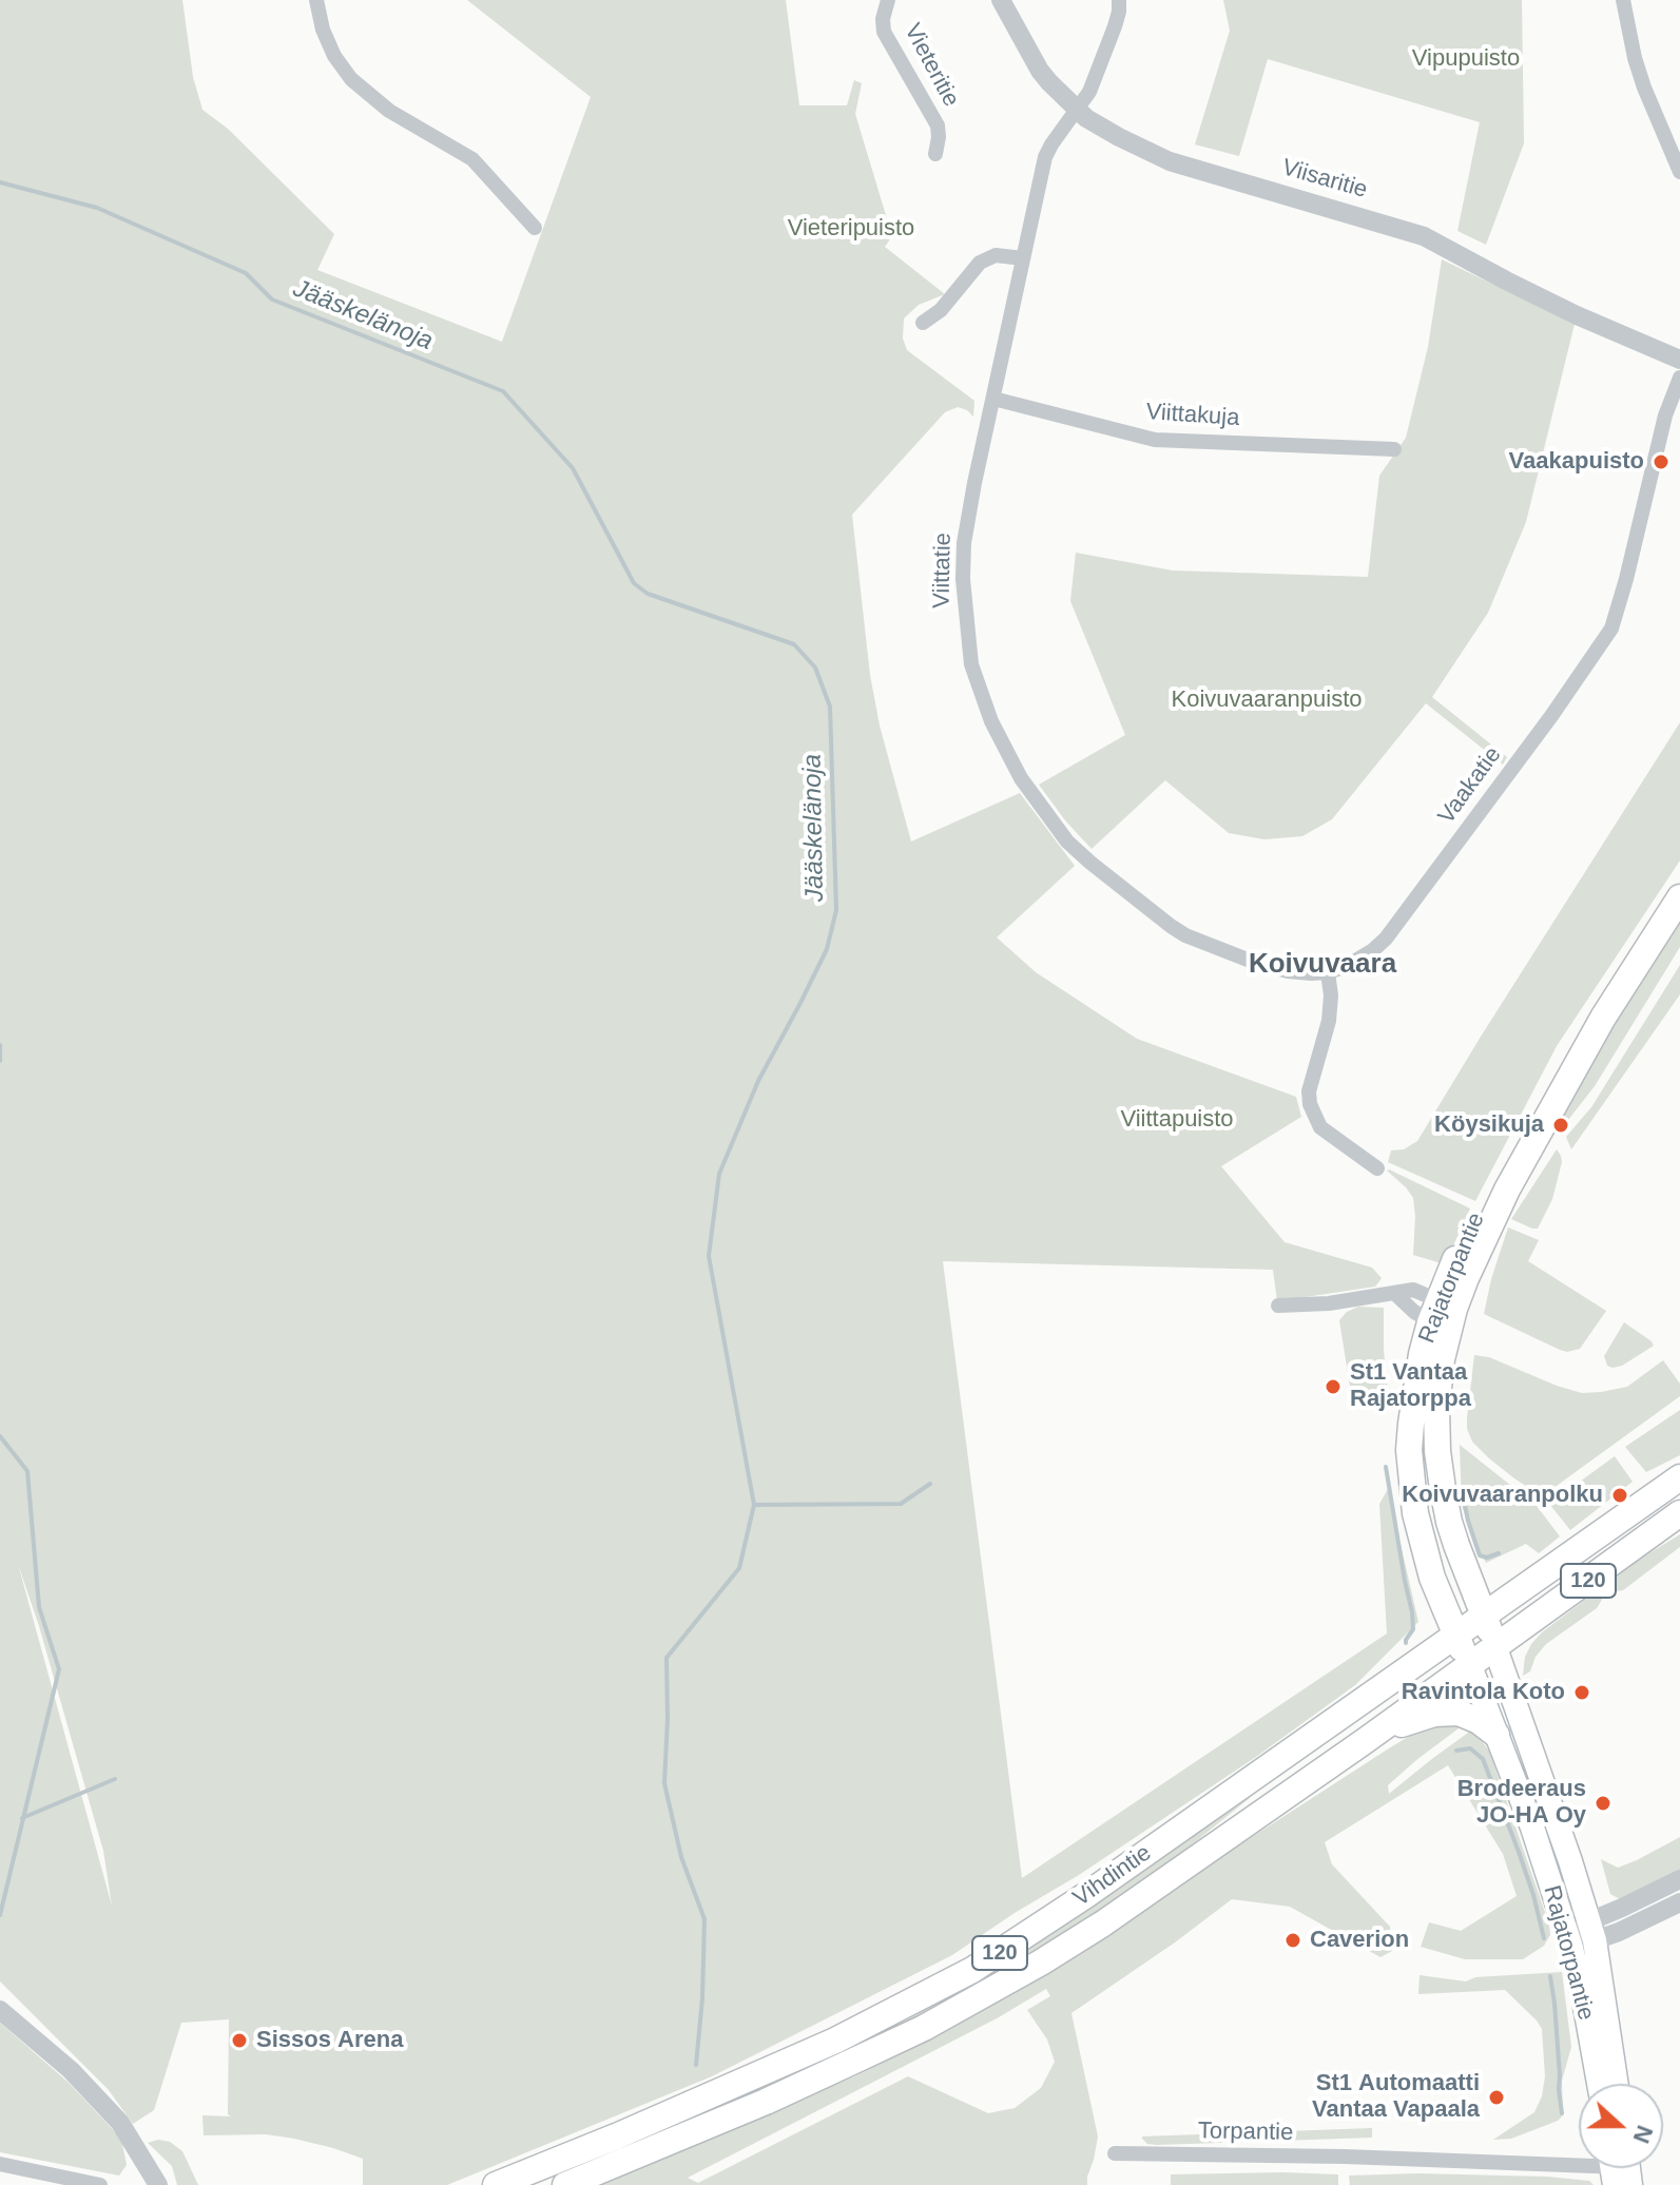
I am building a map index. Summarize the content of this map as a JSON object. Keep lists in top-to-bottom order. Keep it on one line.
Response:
{"streets":{"main road":["Rajatorpantie","120","Vihdintie"],"street":["Vieteritie","Viisaritie","Viittakuja","Viittatie","Vaakatie","Torpantie"]},"crossings":[["Viisaritie","Viittatie"],["Viittakuja","Viittatie"],["Viittatie","Vaakatie"],["Rajatorpantie","Vihdintie"]],"districts":["Koivuvaara"],"water":["Jääskelänoja"],"parks":["Vipupuisto","Vieteripuisto","Koivuvaaranpuisto","Viittapuisto"],"places":["Vaakapuisto","Köysikuja","St1 Vantaa Rajatorppa","Koivuvaaranpolku","Ravintola Koto","Brodeeraus JO-HA Oy","Caverion","Sissos Arena","St1 Automaatti Vantaa Vapaala"],"north":"right"}
